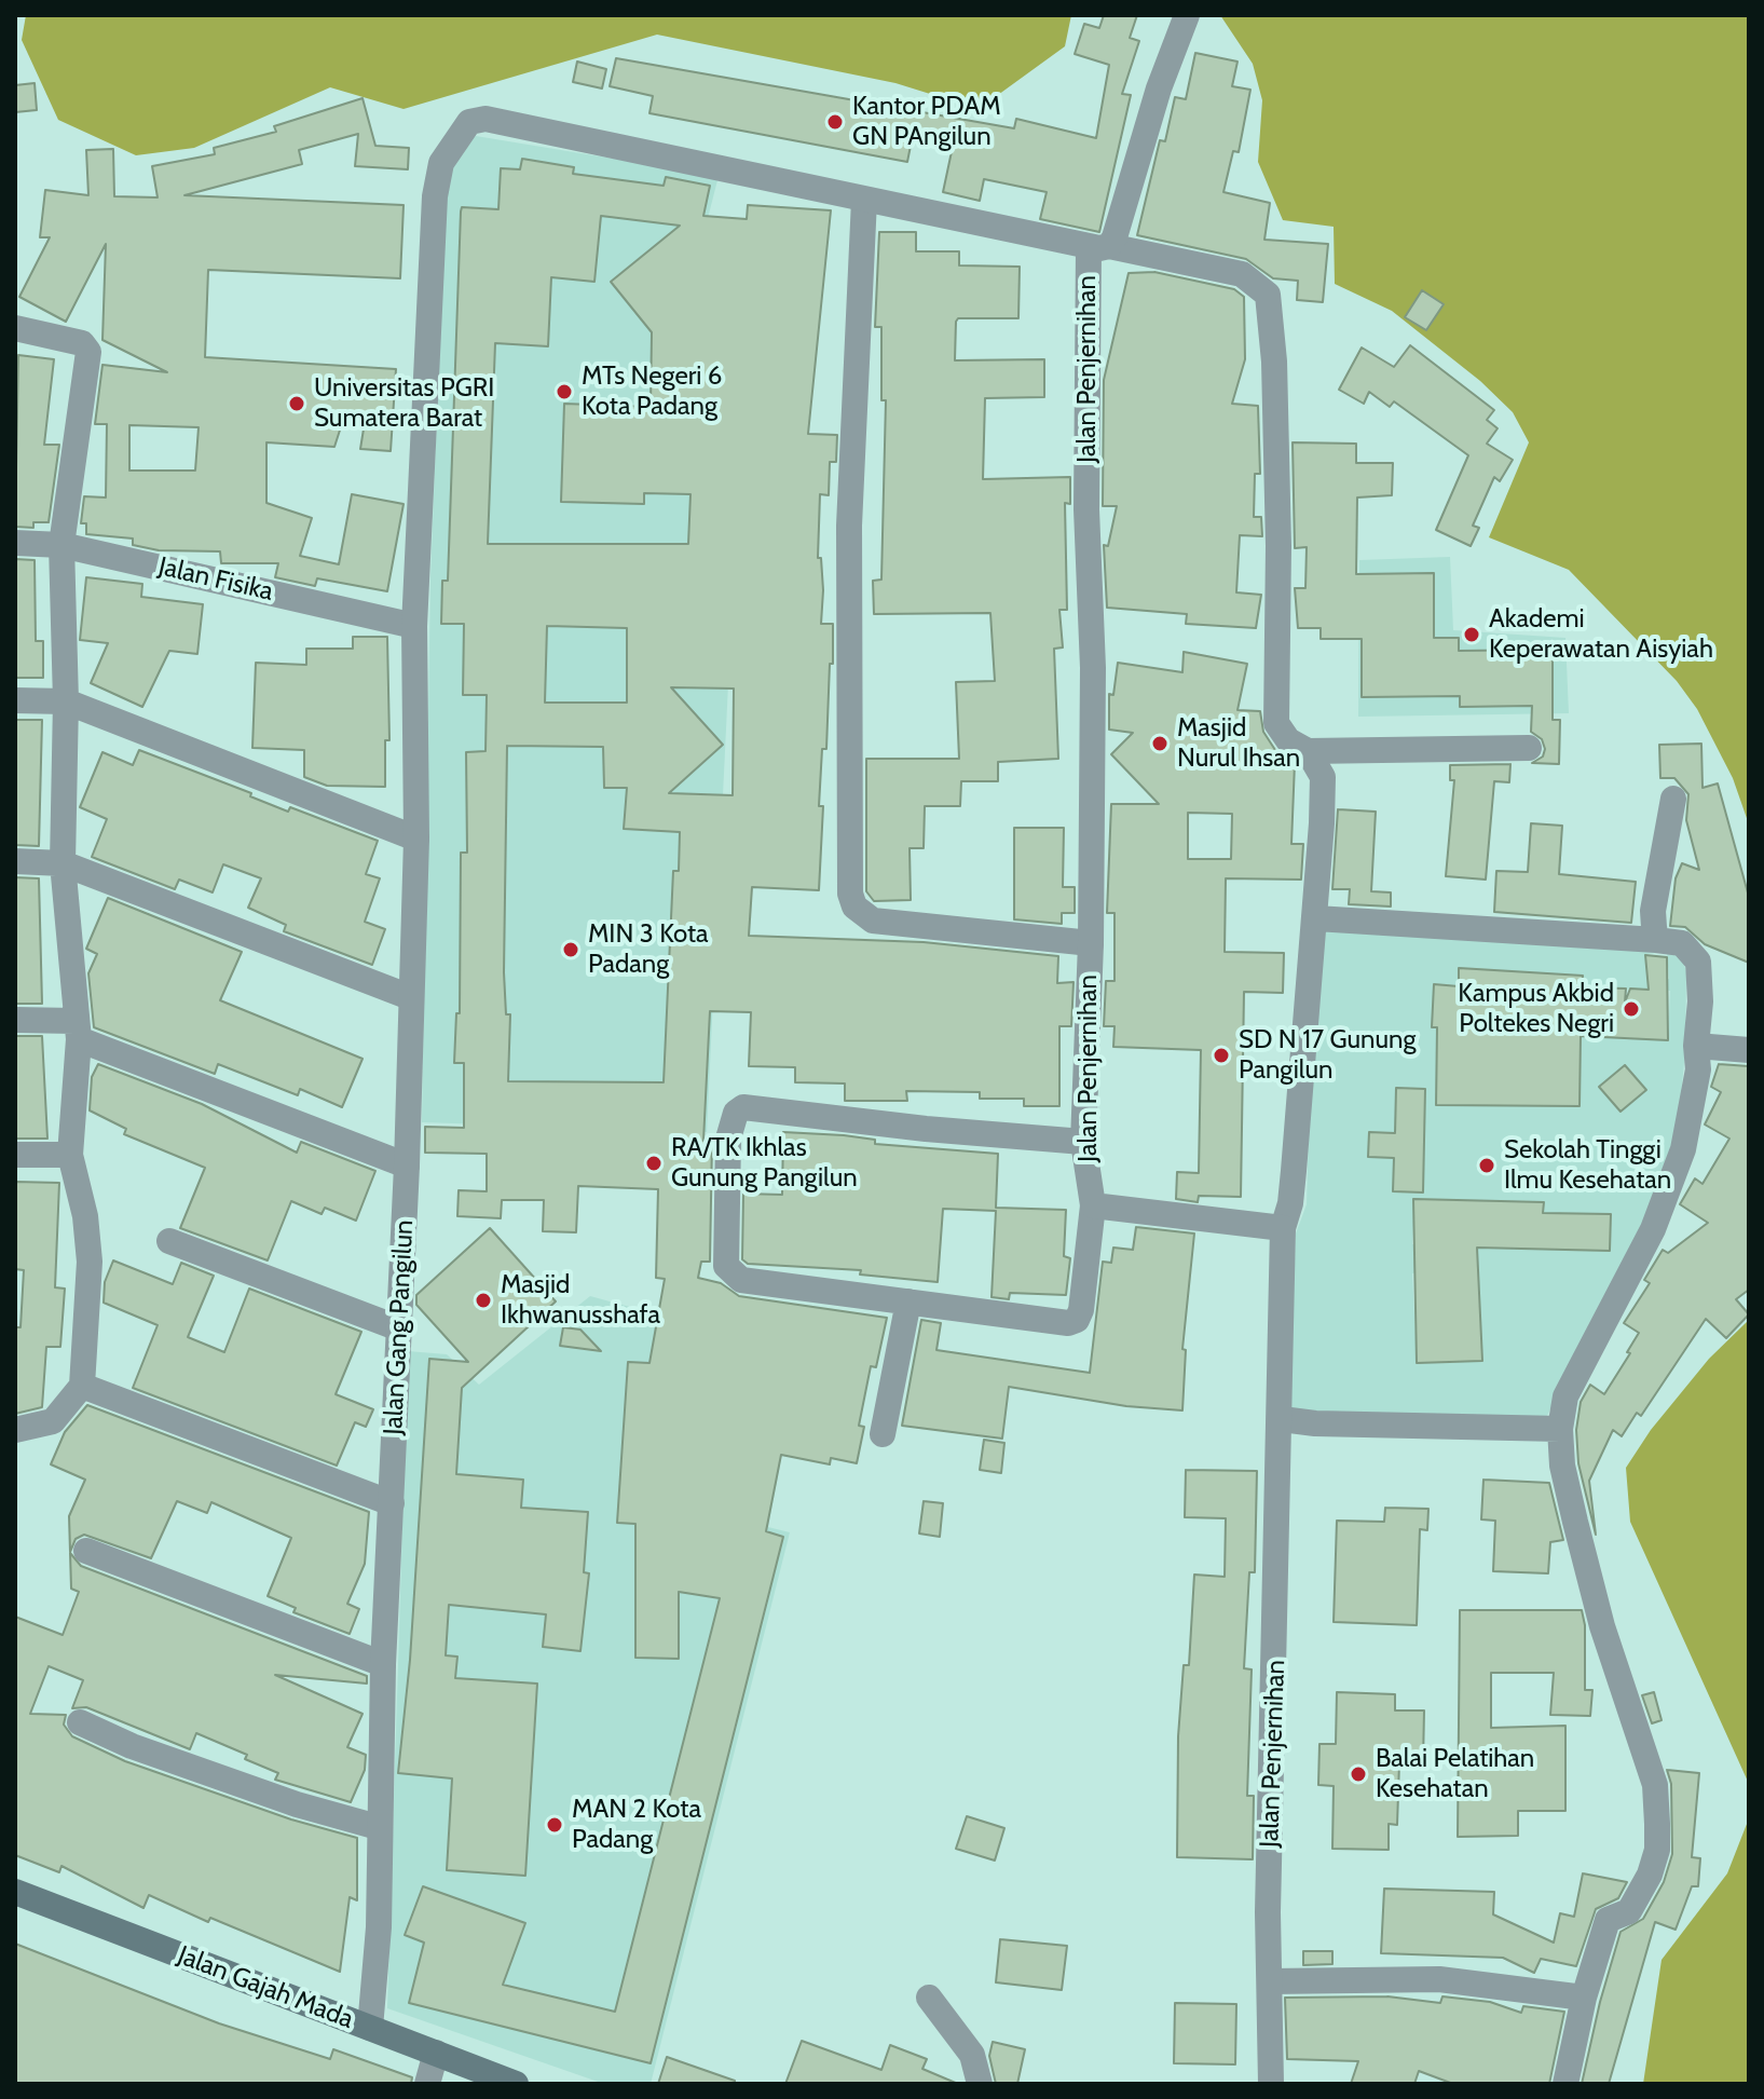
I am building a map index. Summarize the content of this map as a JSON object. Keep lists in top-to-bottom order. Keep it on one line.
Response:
{"streets":{"main road":["Jalan Gajah Mada"],"street":["Jalan Penjernihan","Jalan Fisika","Jalan Gang Pangilun"]},"crossings":[["Jalan Fisika","Jalan Gang Pangilun"],["Jalan Gang Pangilun","Jalan Gajah Mada"]],"places":["Kantor PDAM GN PAngilun","MTs Negeri 6 Kota Padang","Universitas PGRI Sumatera Barat","Akademi Keperawatan Aisyiah","Masjid Nurul Ihsan","MIN 3 Kota Padang","Kampus Akbid Poltekes Negri","SD N 17 Gunung Pangilun","RA/TK Ikhlas Gunung Pangilun","Sekolah Tinggi Ilmu Kesehatan","Masjid Ikhwanusshafa","Balai Pelatihan Kesehatan","MAN 2 Kota Padang"]}
